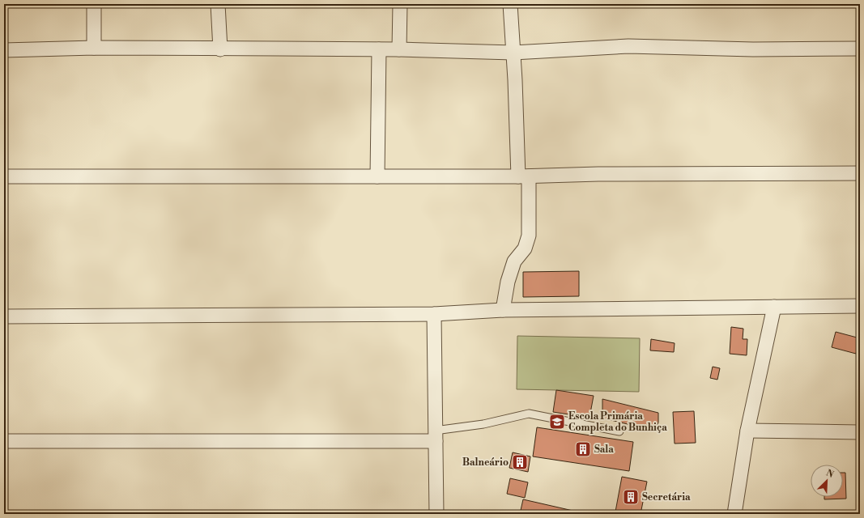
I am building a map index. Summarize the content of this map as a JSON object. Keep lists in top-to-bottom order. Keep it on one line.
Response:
{"places":{"school or university":["Escola Primária Completa do Bunhiça"],"building":["Sala","Balneário","Secretária"]},"north":"top right"}
